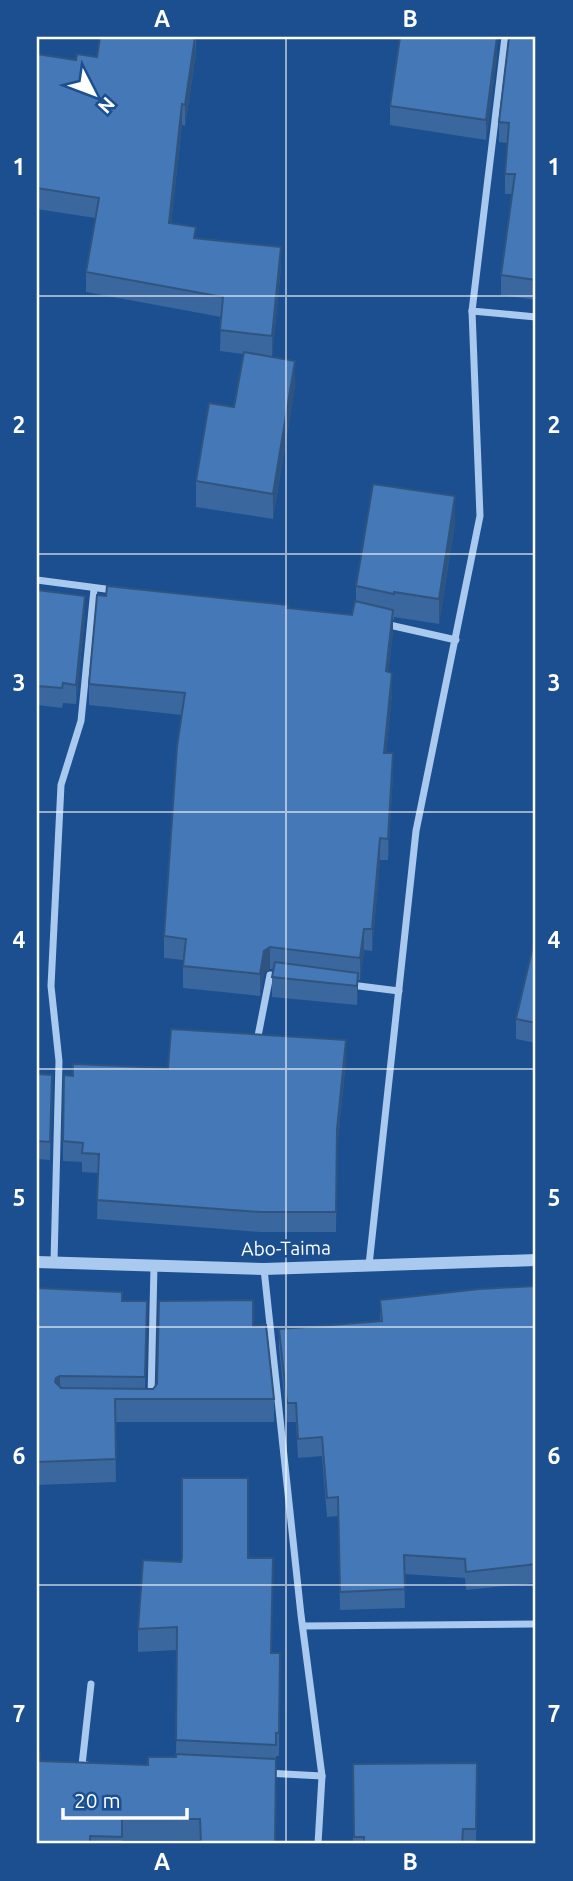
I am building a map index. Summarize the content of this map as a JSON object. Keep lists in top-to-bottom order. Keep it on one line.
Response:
{"streets":{"street":["Abo-Taima"]},"scale_bar":"20 m","north":"bottom right","grid":{"columns":["A","B"],"rows":["1","2","3","4","5","6","7"]}}
